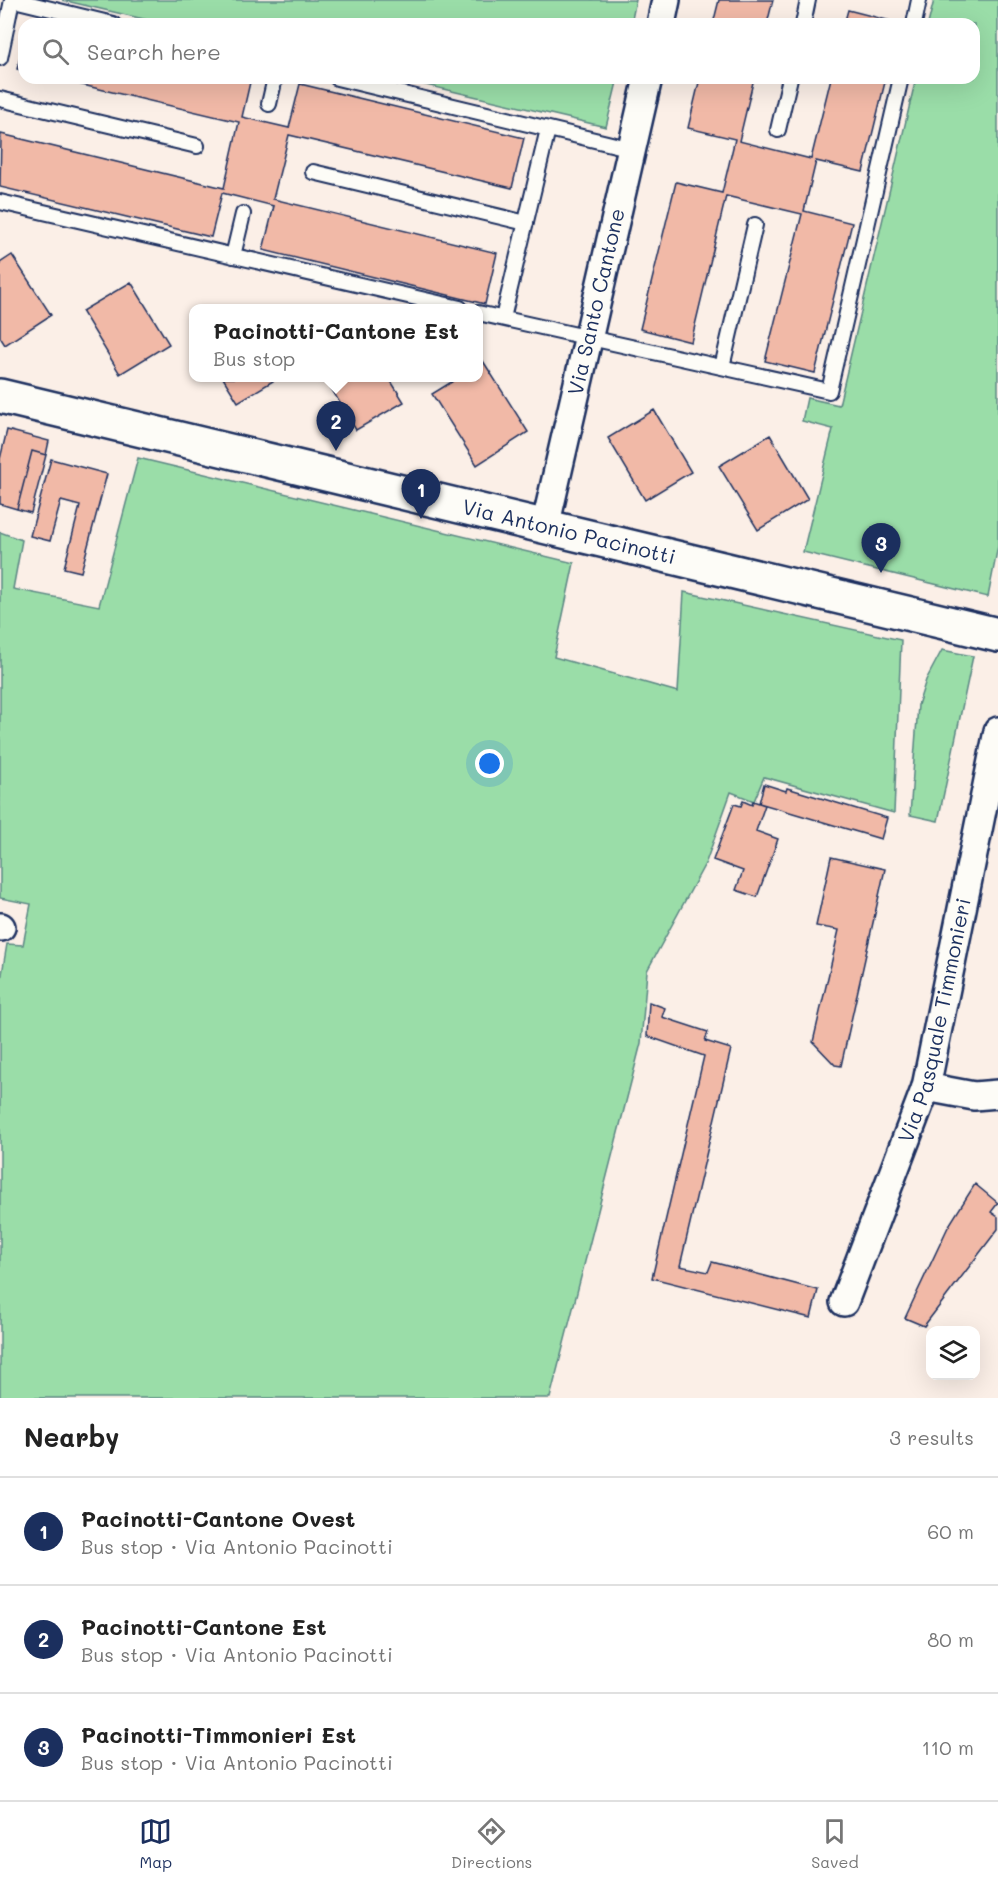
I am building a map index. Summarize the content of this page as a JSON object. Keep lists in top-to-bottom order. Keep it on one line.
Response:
{"streets":{"main road":["Via Antonio Pacinotti"],"street":["Via Santo Cantone","Via Pasquale Timmonieri"]},"crossings":[["Via Santo Cantone","Via Antonio Pacinotti"]],"page":{"search":"Search here","popup":["Pacinotti-Cantone Est","Bus stop"],"pins":["2","1","3"],"heading":["Nearby","3 results"],"list":[{"mark":"1","name":"Pacinotti-Cantone Ovest","note":"Bus stop · Via Antonio Pacinotti","value":"60 m"},{"mark":"2","name":"Pacinotti-Cantone Est","note":"Bus stop · Via Antonio Pacinotti","value":"80 m"},{"mark":"3","name":"Pacinotti-Timmonieri Est","note":"Bus stop · Via Antonio Pacinotti","value":"110 m"}],"nav":["Map","Directions","Saved"]}}
